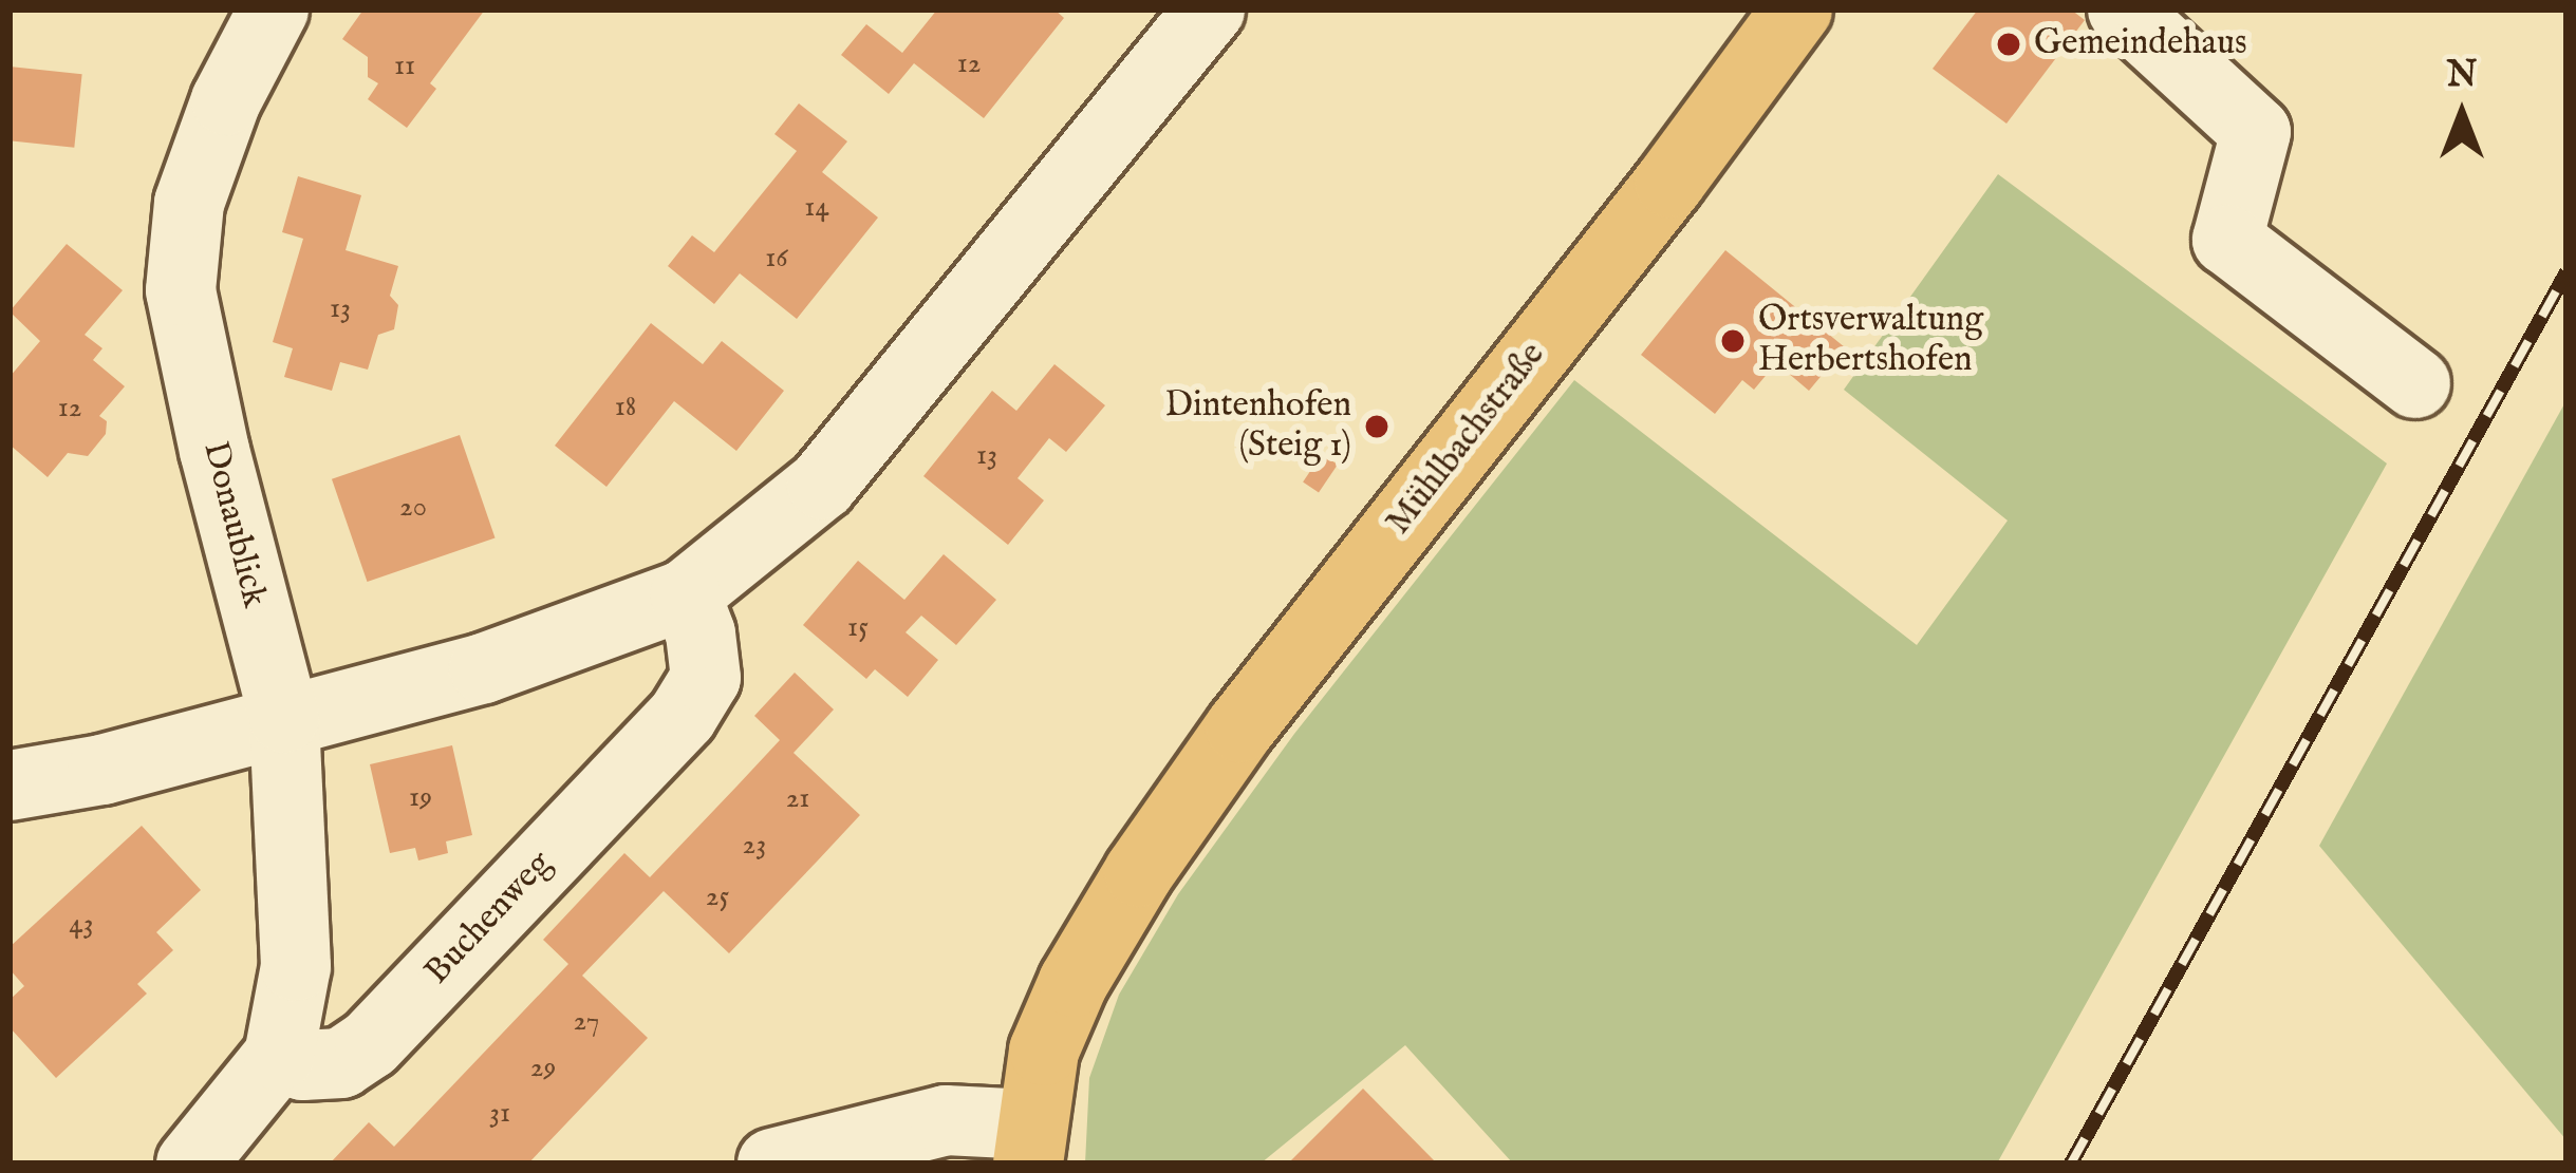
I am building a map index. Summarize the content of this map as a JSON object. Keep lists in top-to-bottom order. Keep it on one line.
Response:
{"streets":{"main road":["Mühlbachstraße"],"street":["Donaublick","Buchenweg"]},"crossings":[["Donaublick","Buchenweg"]],"places":["Gemeindehaus","Ortsverwaltung Herbertshofen","Dintenhofen (Steig 1)"],"house_numbers":["12","11","14","16","13","18","12","13","20","15","19","21","23","25","43","27","29","31"],"north":"top"}
